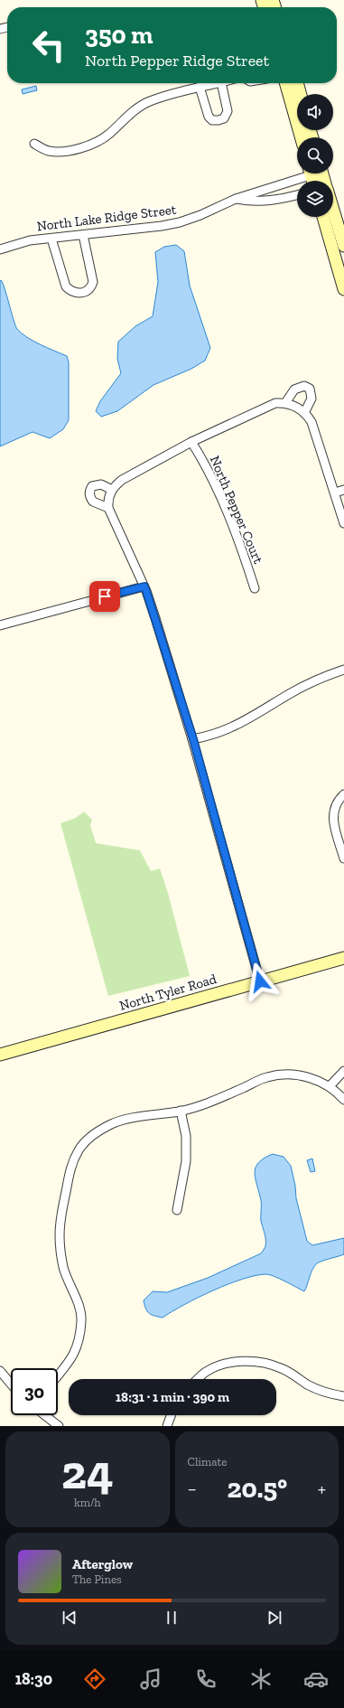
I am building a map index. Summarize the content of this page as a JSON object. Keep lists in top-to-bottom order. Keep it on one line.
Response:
{"streets":{"main road":["North Tyler Road"],"street":["North Lake Ridge Street","North Pepper Court"]},"page":{"turn":["350 m","North Pepper Ridge Street"],"limit":"30","trip":"18:31 · 1 min · 390 m","tile":[["24","km/h"],"Climate"],"heat":["−","20.5°","+"],"song":["Afterglow","The Pines"],"tabs":"18:30"}}
